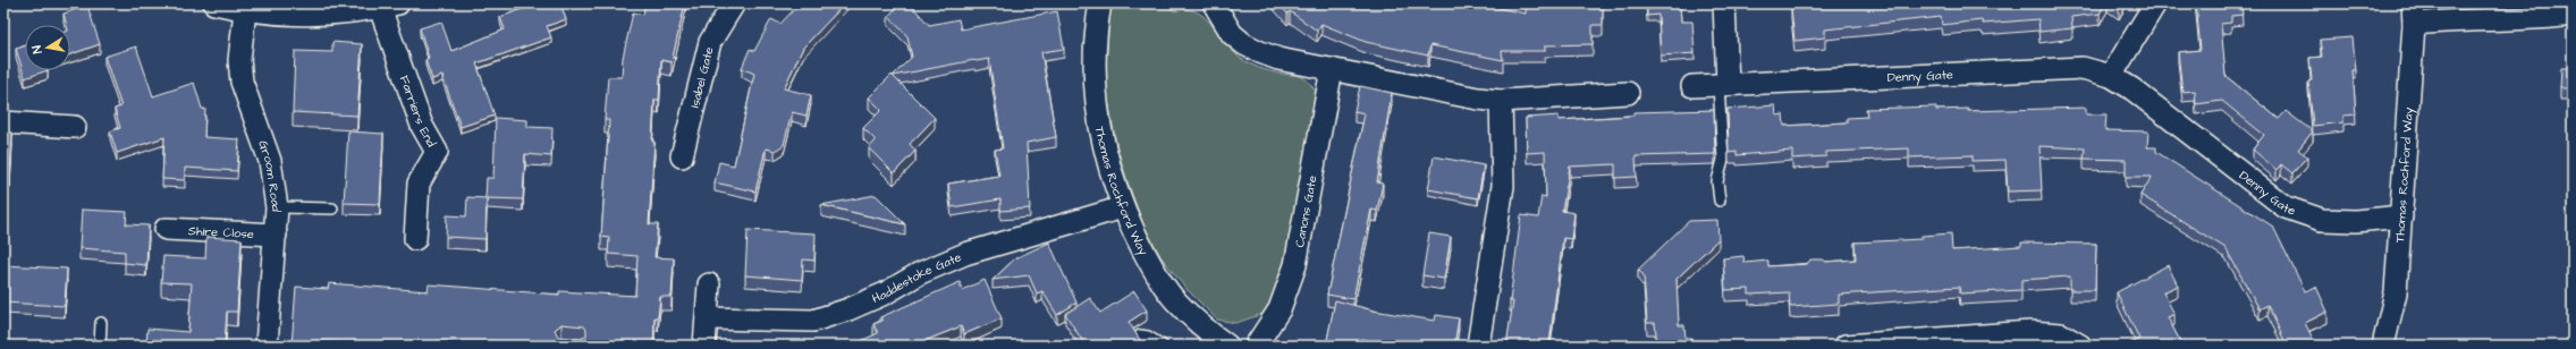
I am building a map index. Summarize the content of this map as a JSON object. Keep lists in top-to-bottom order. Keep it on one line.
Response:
{"streets":{"street":["Denny Gate","Isabel Gate","Farriers End","Groom Road","Thomas Rochford Way","Canons Gate","Shire Close","Haddestoke Gate"]},"crossings":[["Denny Gate","Thomas Rochford Way"],["Groom Road","Shire Close"],["Thomas Rochford Way","Haddestoke Gate"]],"north":"left"}
